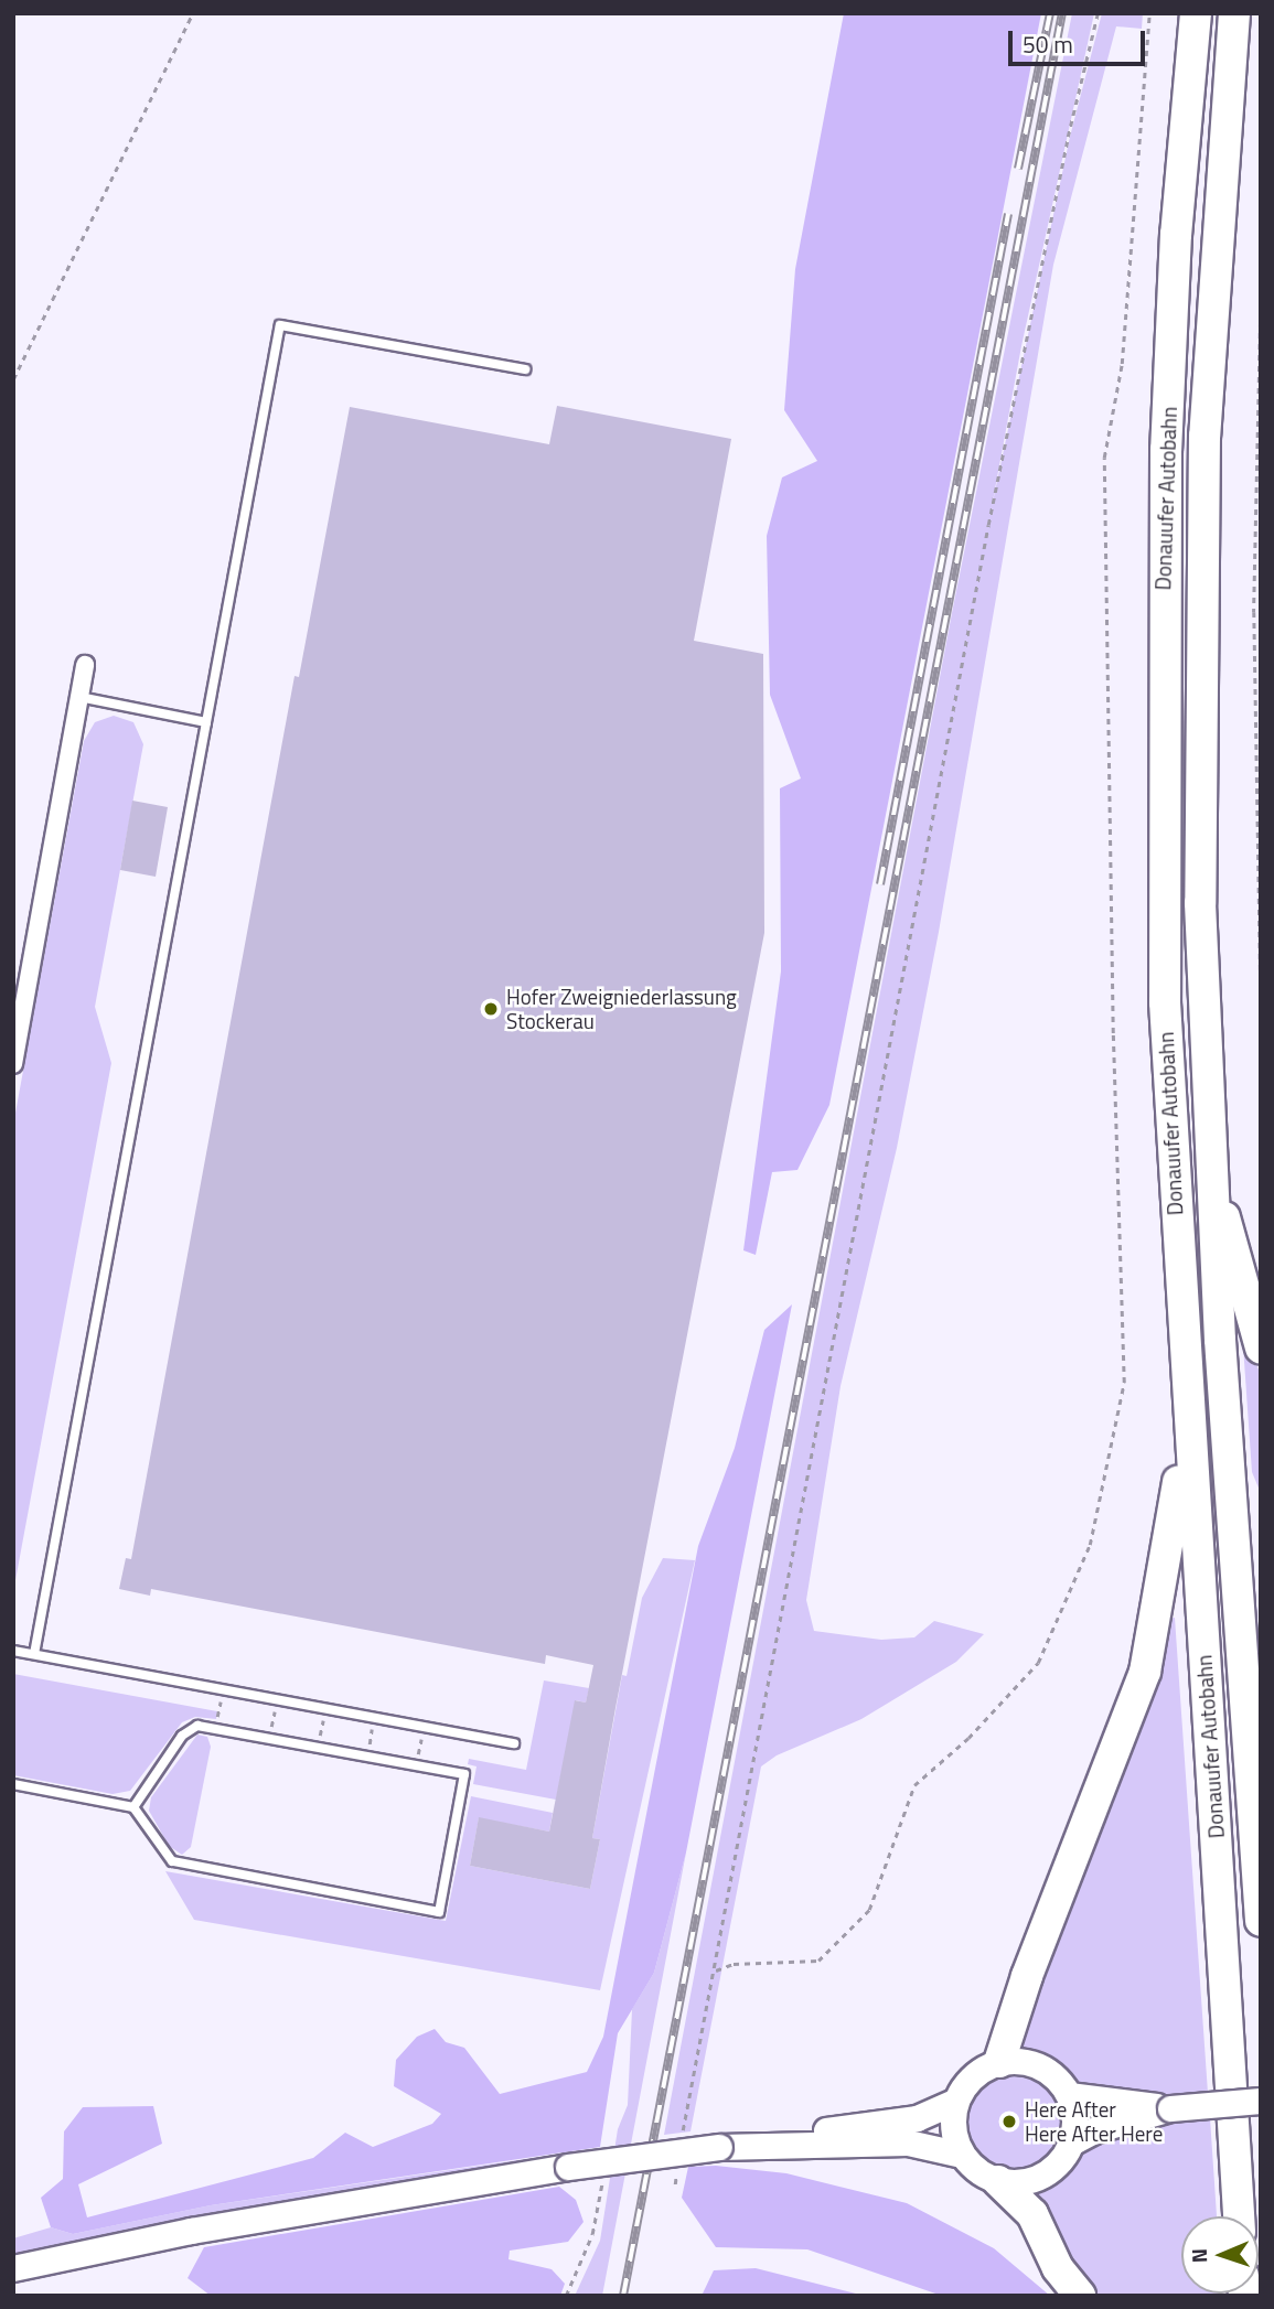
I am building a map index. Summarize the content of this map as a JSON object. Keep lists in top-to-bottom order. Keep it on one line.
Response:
{"streets":{"highway":["Donauufer Autobahn"]},"places":["Hofer Zweigniederlassung Stockerau","Here After Here After Here"],"scale_bar":"50 m","north":"left"}
